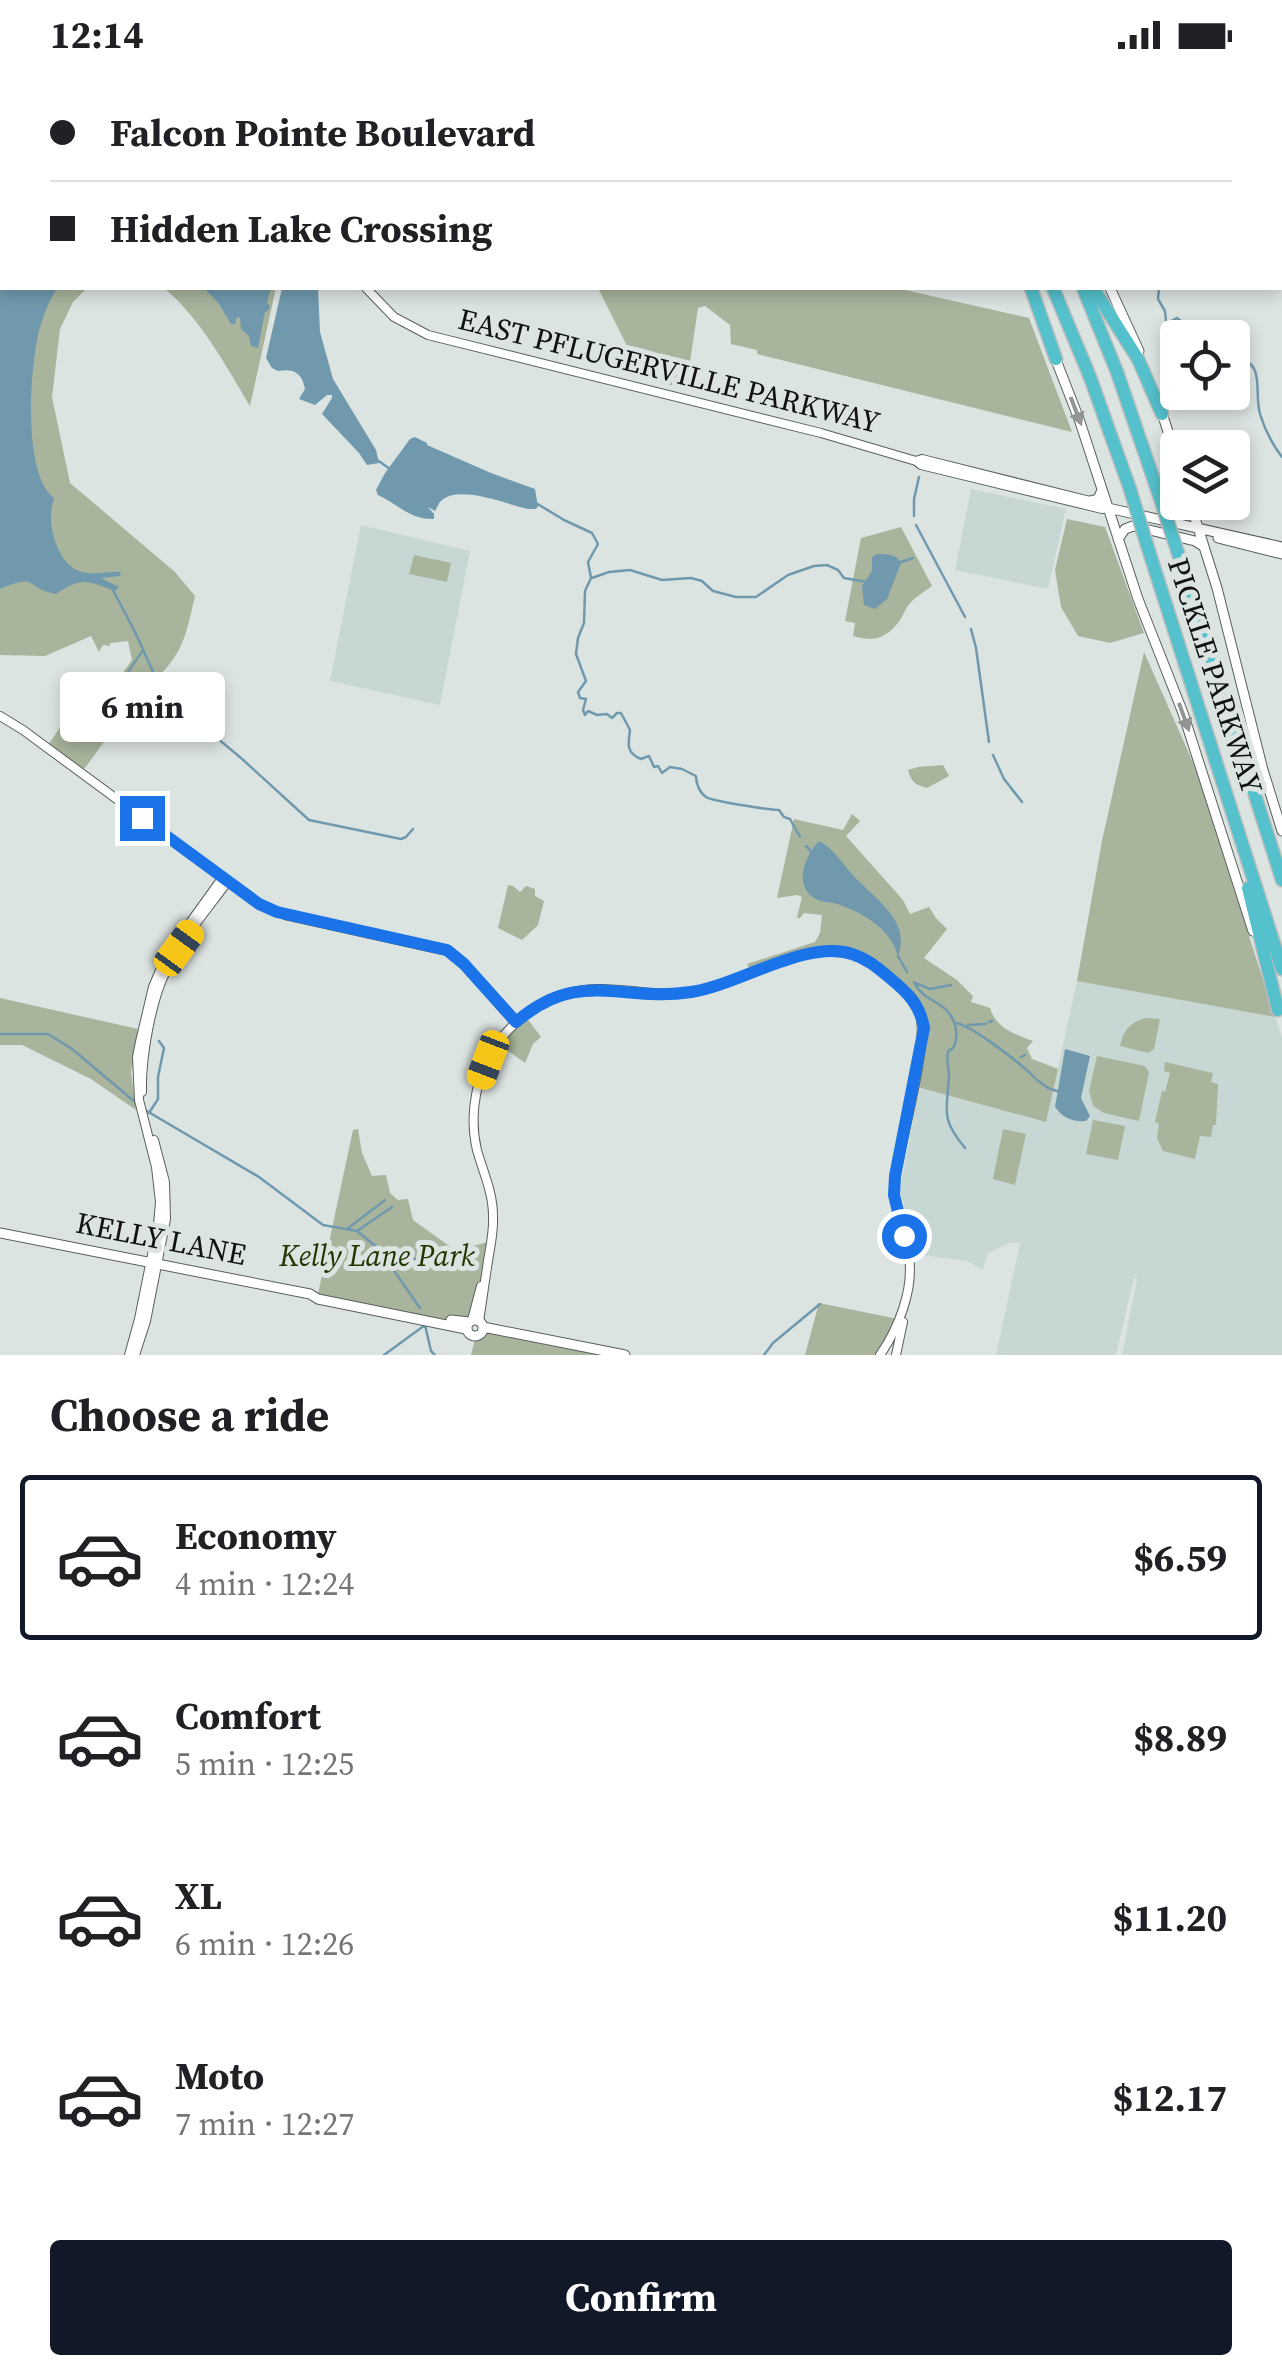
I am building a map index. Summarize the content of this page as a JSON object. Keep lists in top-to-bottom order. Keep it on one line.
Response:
{"streets":{"highway":["PICKLE PARKWAY"],"main road":["EAST PFLUGERVILLE PARKWAY","KELLY LANE"]},"parks":["Kelly Lane Park"],"page":{"status":"12:14","banner":["Falcon Pointe Boulevard","Hidden Lake Crossing"],"bubble":"6 min","heading":"Choose a ride","list":[{"name":"Economy","note":"4 min · 12:24","value":"$6.59"},{"name":"Comfort","note":"5 min · 12:25","value":"$8.89"},{"name":"XL","note":"6 min · 12:26","value":"$11.20"},{"name":"Moto","note":"7 min · 12:27","value":"$12.17"}],"buttons":"Confirm"}}
